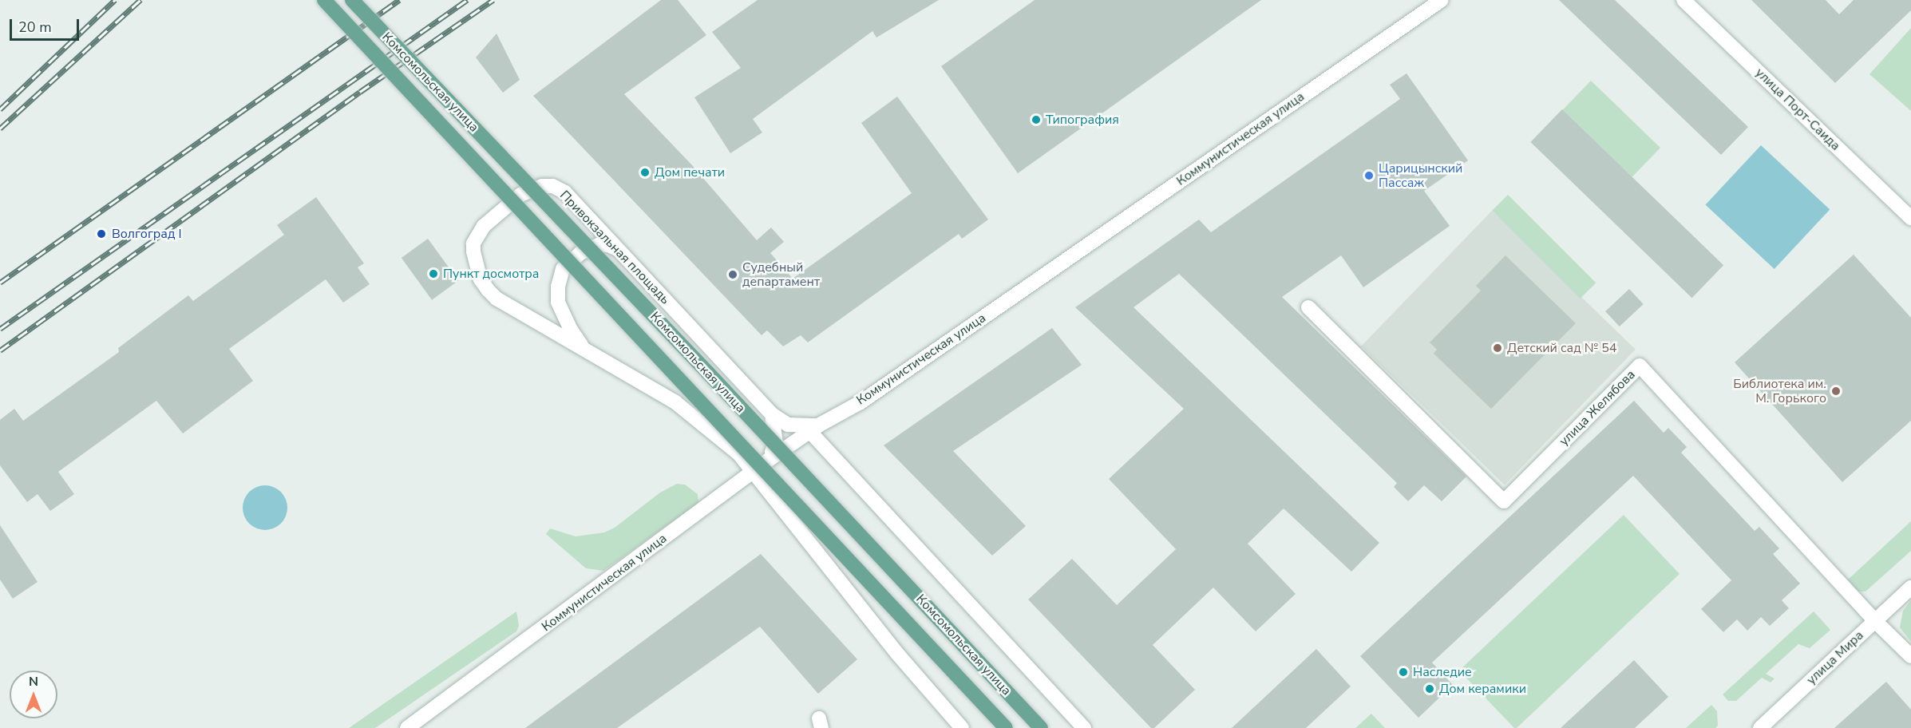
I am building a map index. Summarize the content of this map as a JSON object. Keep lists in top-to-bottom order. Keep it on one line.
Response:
{"streets":{"main road":["Комсомольская улица"],"street":["улица Порт-Саида","Коммунистическая улица","Привокзальная площадь","улица Желябова","улица Мира"]},"crossings":[["Коммунистическая улица","Привокзальная площадь"],["улица Желябова","улица Мира"]],"places":["Типография","Дом печати","Царицынский Пассаж","Волгоград I","Пункт досмотра","Судебный департамент","Детский сад № 54","Библиотека им. М. Горького","Наследие","Дом керамики"],"scale_bar":"20 m","north":"top"}
